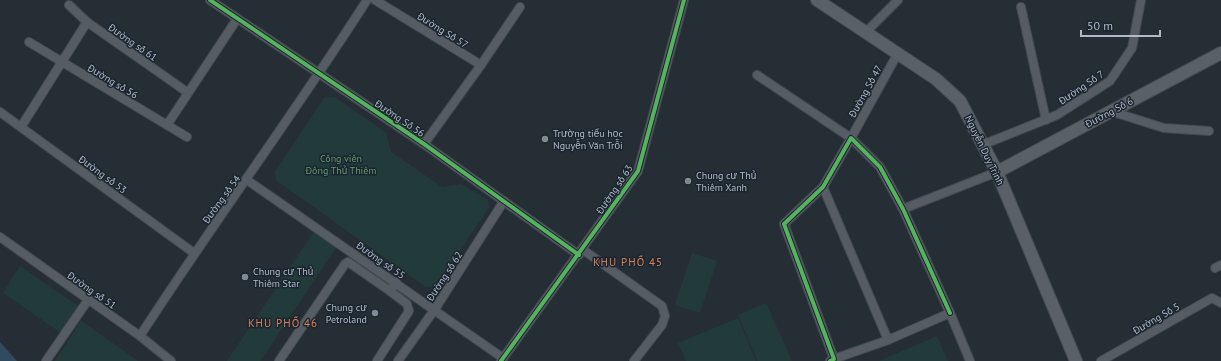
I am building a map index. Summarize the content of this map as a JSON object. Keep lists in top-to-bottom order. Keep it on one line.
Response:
{"streets":{"main road":["Đường Số 6","Nguyễn Duy Trinh"],"street":["Đường Số 57","Đường số 61","Đường số 56","Đường Số 7","Đường Số 47","Đường Số 56","Đường số 53","Đường số 63","Đường số 54","Đường số 55","Đường số 62","Đường số 51","Đường Số 5"]},"crossings":[["Đường Số 57","Đường Số 56"],["Đường Số 7","Nguyễn Duy Trinh"],["Đường Số 47","Nguyễn Duy Trinh"],["Đường Số 6","Nguyễn Duy Trinh"],["Đường Số 56","Đường số 63"],["Đường Số 56","Đường số 54"],["Đường Số 56","Đường số 62"],["Đường số 53","Đường số 54"],["Đường số 63","Đường số 55"],["Đường số 54","Đường số 55"],["Đường số 54","Đường số 51"],["Đường số 55","Đường số 62"]],"districts":["KHU PHỐ 45","KHU PHỐ 46"],"parks":["Công viên Đông Thủ Thiêm"],"places":["Trường tiểu học Nguyễn Văn Trỗi","Chung cư Thủ Thiêm Xanh","Chung cư Thủ Thiêm Star","Chung cư Petroland"],"scale_bar":"50 m"}
